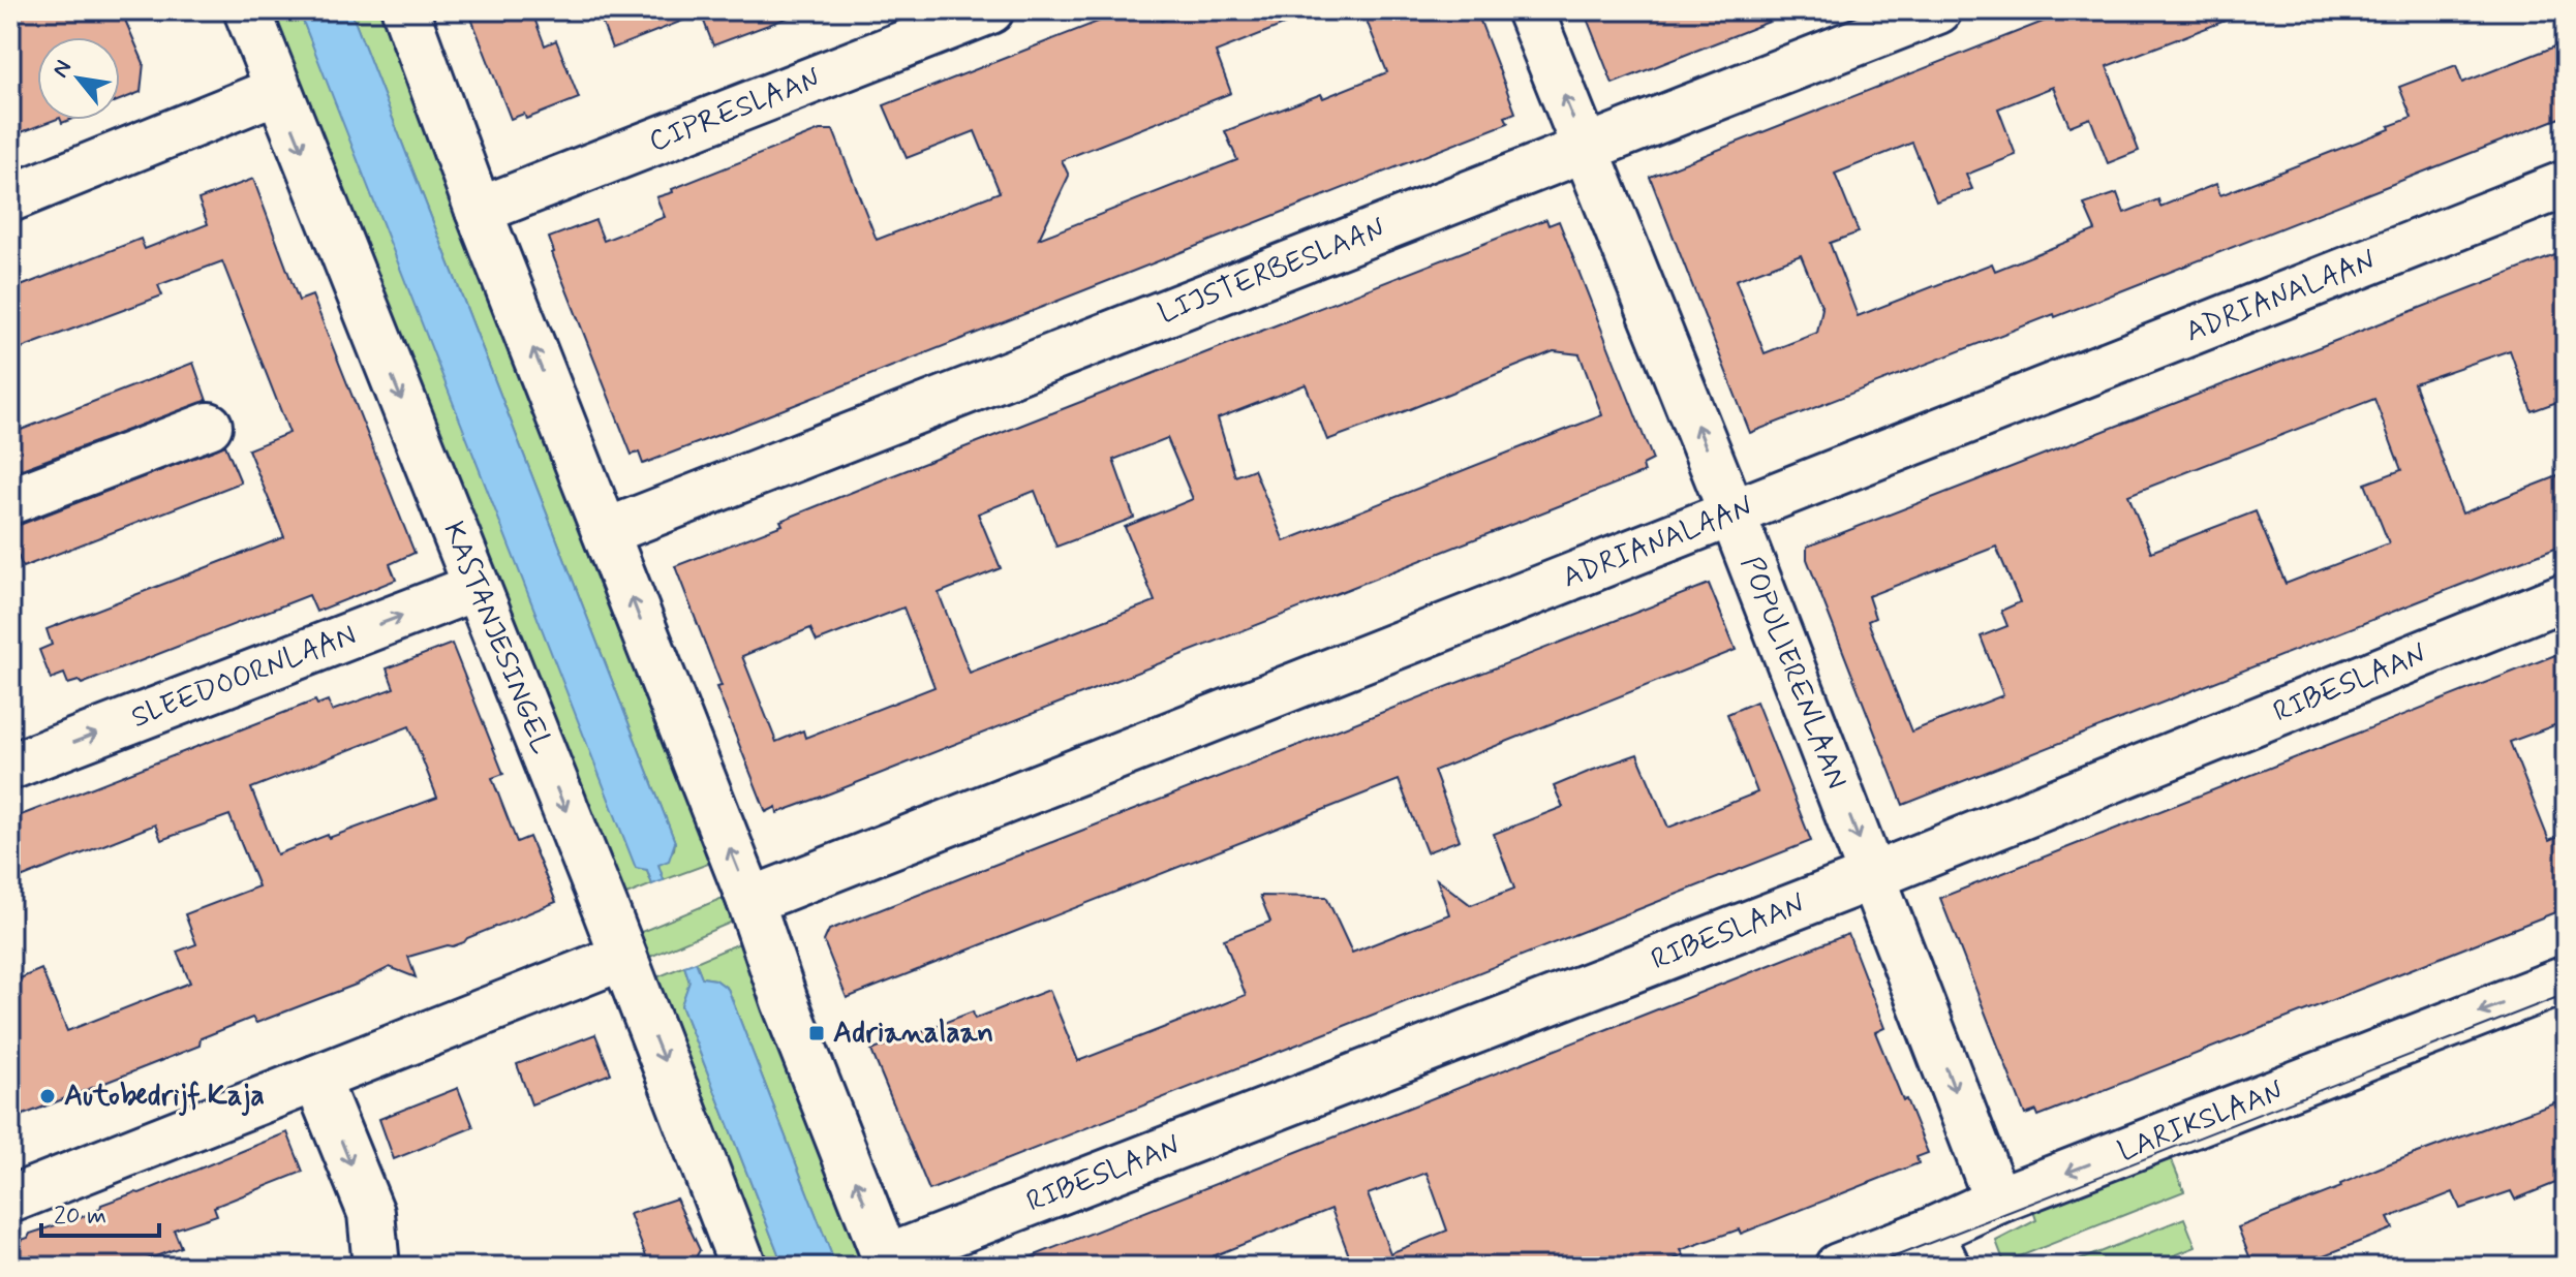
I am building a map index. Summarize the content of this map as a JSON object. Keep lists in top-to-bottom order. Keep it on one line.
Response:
{"streets":{"street":["CIPRESLAAN","LIJSTERBESLAAN","ADRIANALAAN","KASTANJESINGEL","POPULIERENLAAN","SLEEDOORNLAAN","RIBESLAAN","LARIKSLAAN"]},"crossings":[["LIJSTERBESLAAN","POPULIERENLAAN"],["ADRIANALAAN","POPULIERENLAAN"],["KASTANJESINGEL","SLEEDOORNLAAN"],["POPULIERENLAAN","RIBESLAAN"],["POPULIERENLAAN","LARIKSLAAN"]],"one_way":["LARIKSLAAN"],"places":{"transit":["Adrianalaan"],"other":["Autobedrijf Kaja"]},"scale_bar":"20 m","north":"top left"}
